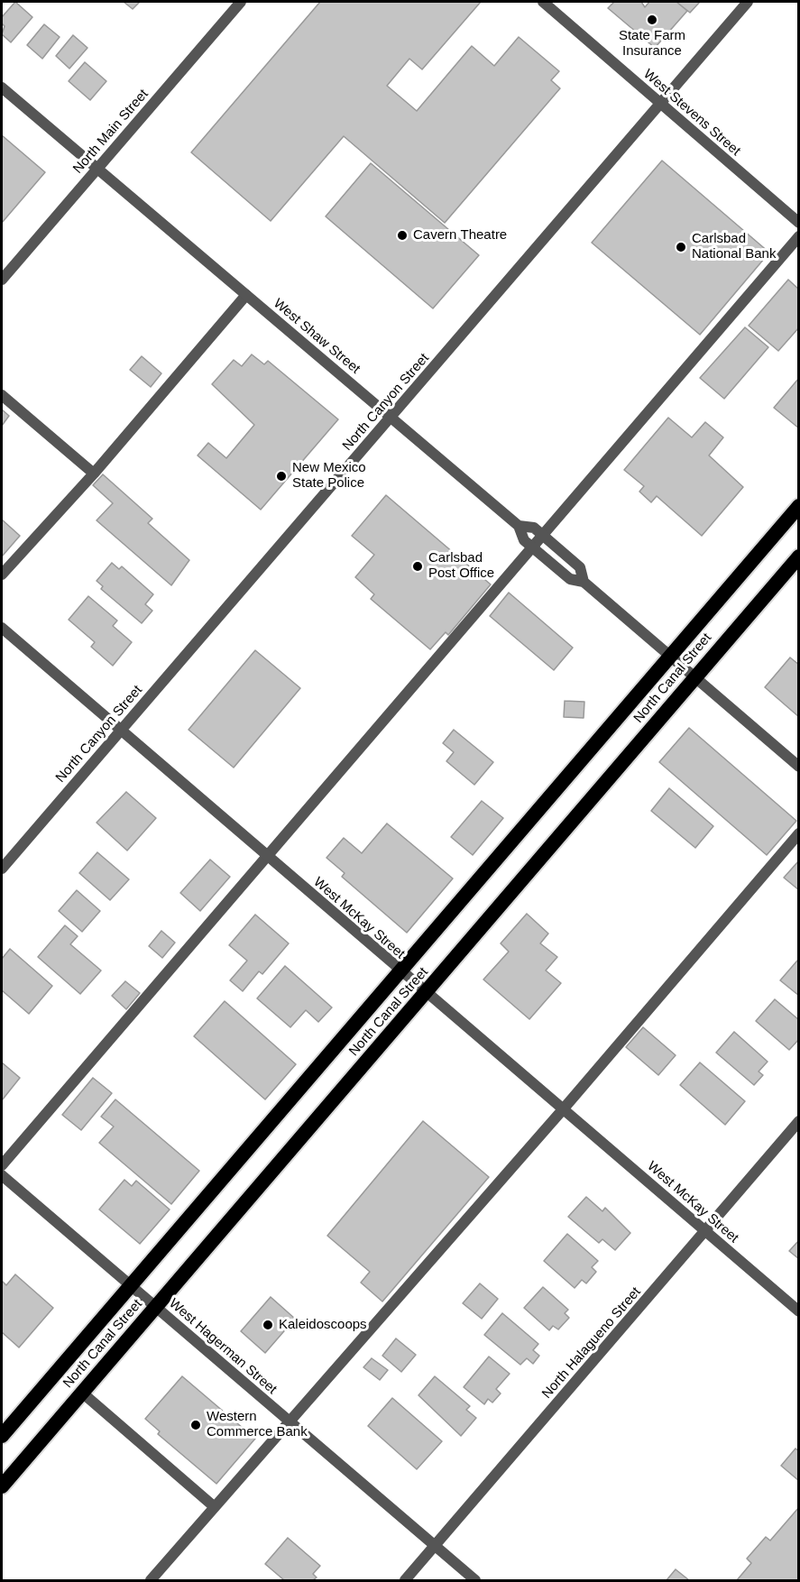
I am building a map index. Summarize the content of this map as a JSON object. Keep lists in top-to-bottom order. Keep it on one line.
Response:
{"streets":{"highway":["North Canal Street"],"street":["West Stevens Street","North Main Street","West Shaw Street","North Canyon Street","West McKay Street","North Halagueno Street","West Hagerman Street"]},"crossings":[["West Stevens Street","North Canyon Street"],["North Main Street","West Shaw Street"],["West Shaw Street","North Canyon Street"],["West Shaw Street","North Canal Street"],["North Canyon Street","West McKay Street"],["North Canal Street","West McKay Street"],["North Canal Street","West Hagerman Street"],["West McKay Street","North Halagueno Street"],["North Halagueno Street","West Hagerman Street"]],"places":["State Farm Insurance","Cavern Theatre","Carlsbad National Bank","New Mexico State Police","Carlsbad Post Office","Kaleidoscoops","Western Commerce Bank"]}
